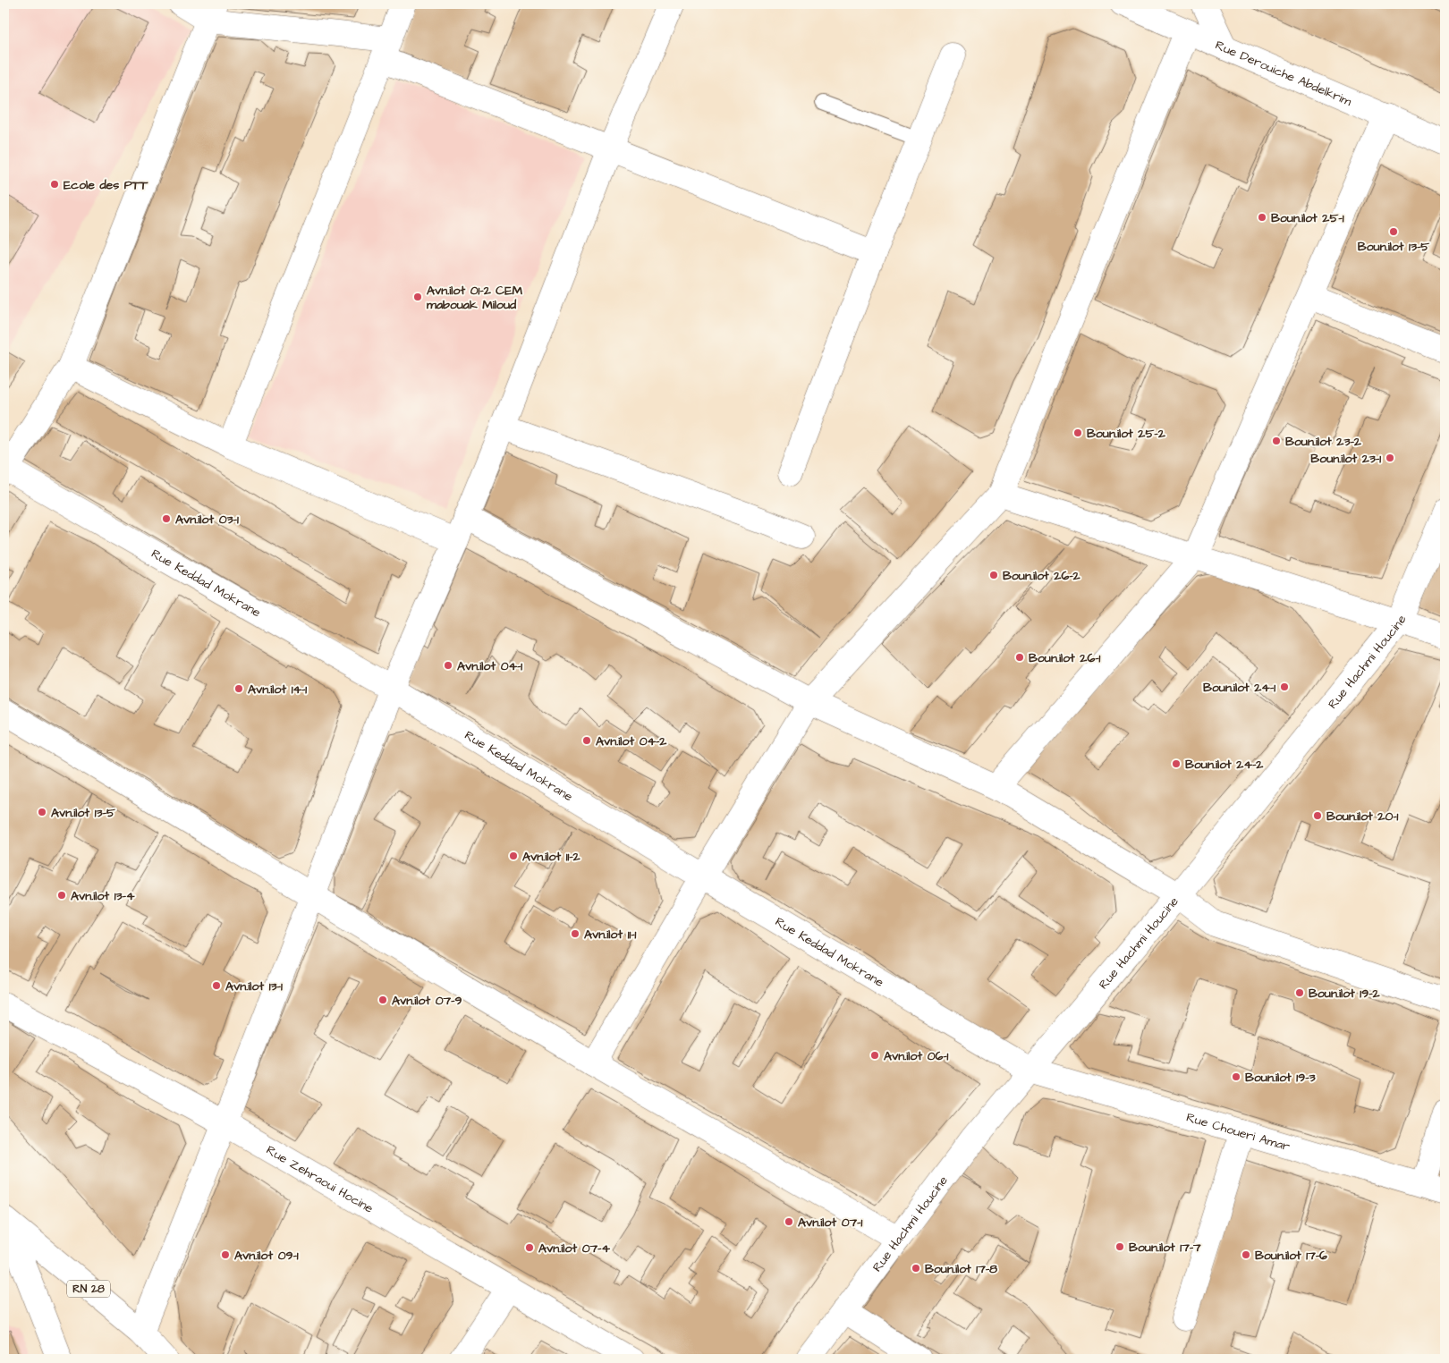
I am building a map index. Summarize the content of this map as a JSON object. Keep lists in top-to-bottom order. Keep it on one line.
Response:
{"streets":{"street":["Rue Derouiche Abdelkrim","Rue Keddad Mokrane","Rue Hachmi Houcine","Rue Choueri Amar","Rue Zehraoui Hocine","RN 28"]},"crossings":[["Rue Keddad Mokrane","Rue Hachmi Houcine"],["Rue Keddad Mokrane","Rue Choueri Amar"],["Rue Hachmi Houcine","Rue Choueri Amar"]],"places":["Ecole des PTT","Boun.ilot 25-1","Boun.ilot 13-5","Avn.ilot 01-2 CEM mabouak Miloud","Boun.ilot 25-2","Boun.ilot 23-2","Boun.ilot 23-1","Avn.ilot 03-1","Boun.ilot 26-2","Boun.ilot 26-1","Avn.ilot 04-1","Boun.ilot 24-1","Avn.ilot 14-1","Avn.ilot 04-2","Boun.ilot 24-2","Avn.ilot 13-5","Boun.ilot 20-1","Avn.ilot 11-2","Avn.ilot 13-4","Avn.ilot 11-1","Avn.ilot 13-1","Boun.ilot 19-2","Avn.ilot 07-9","Avn.ilot 06-1","Boun.ilot 19-3","Avn.ilot 07-1","Boun.ilot 17-7","Avn.ilot 07-4","Avn.ilot 09-1","Boun.ilot 17-6","Boun.ilot 17-8"]}
